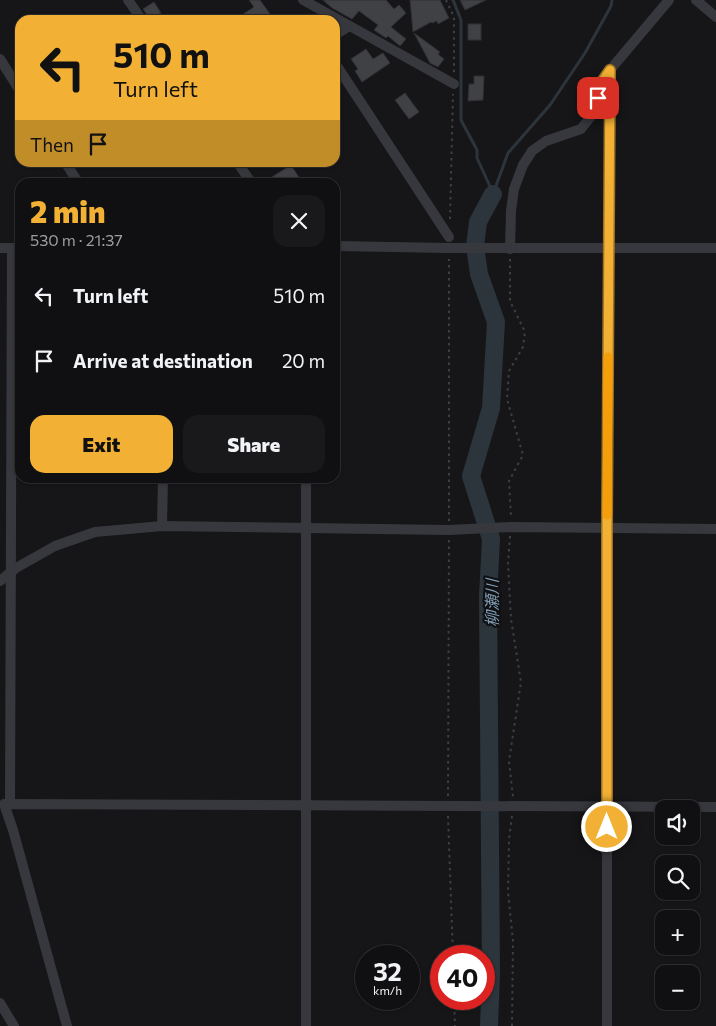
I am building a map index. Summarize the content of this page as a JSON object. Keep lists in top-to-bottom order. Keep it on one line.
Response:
{"water":["柳瀬川"],"page":{"turn":["510 m","Turn left"],"then":"Then","heading":["2 min","530 m · 21:37"],"list":[{"name":"Turn left","value":"510 m"},{"name":"Arrive at destination","value":"20 m"}],"buttons":["Exit","Share"],"map_buttons":["+","−"],"speed":"32 km/h","limit":"40"}}
